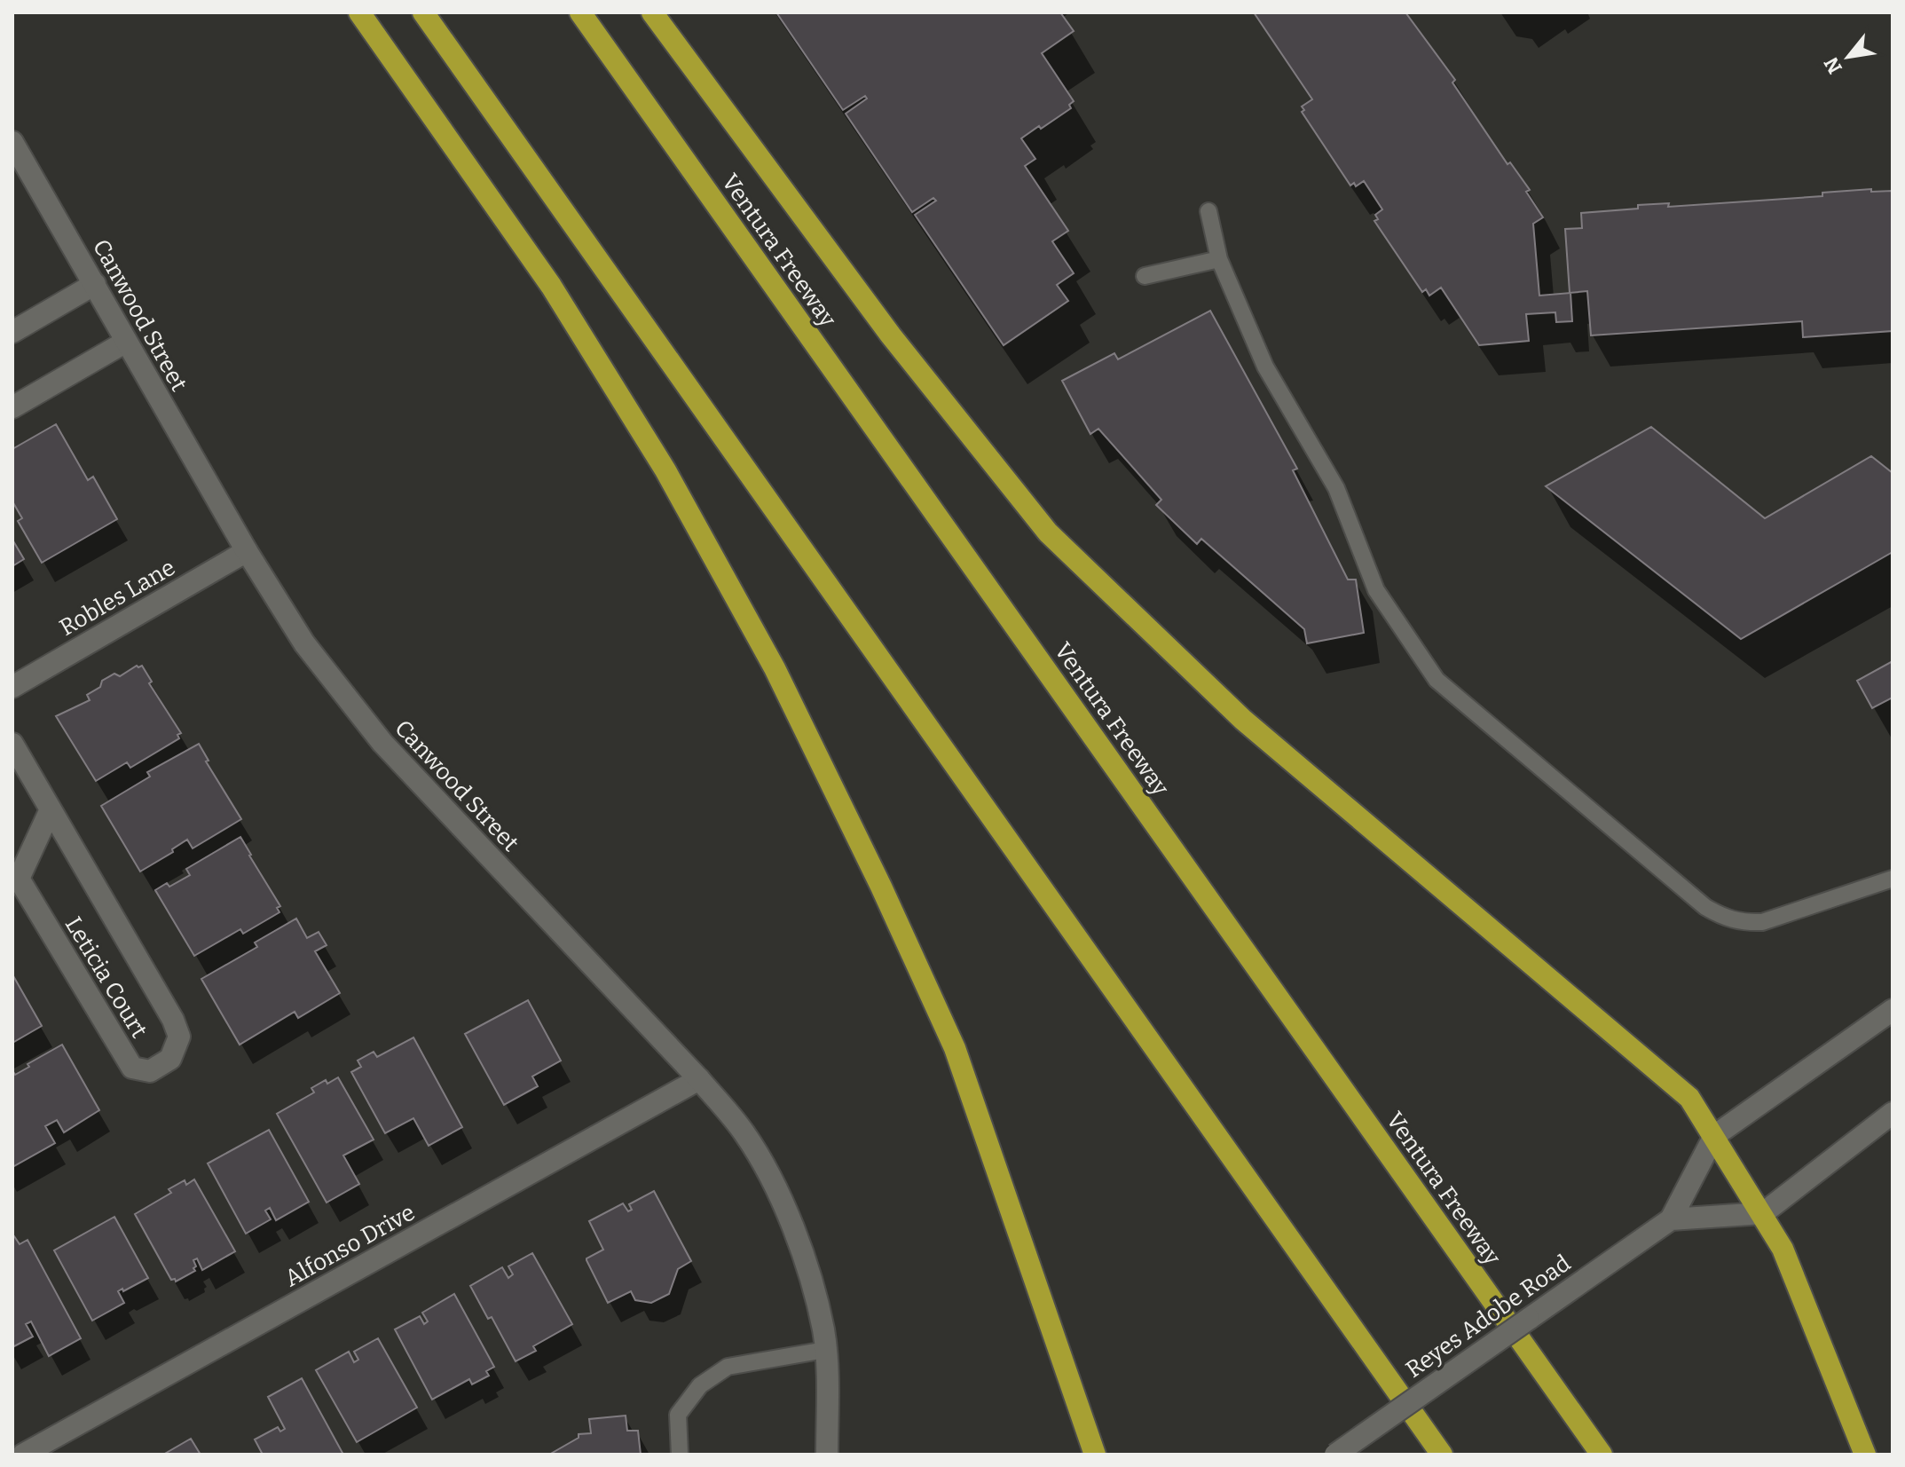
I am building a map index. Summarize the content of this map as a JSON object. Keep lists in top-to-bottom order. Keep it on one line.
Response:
{"streets":{"highway":["Ventura Freeway"],"street":["Canwood Street","Robles Lane","Leticia Court","Alfonso Drive","Reyes Adobe Road"]},"crossings":[["Canwood Street","Robles Lane"],["Canwood Street","Alfonso Drive"]],"north":"bottom left"}
